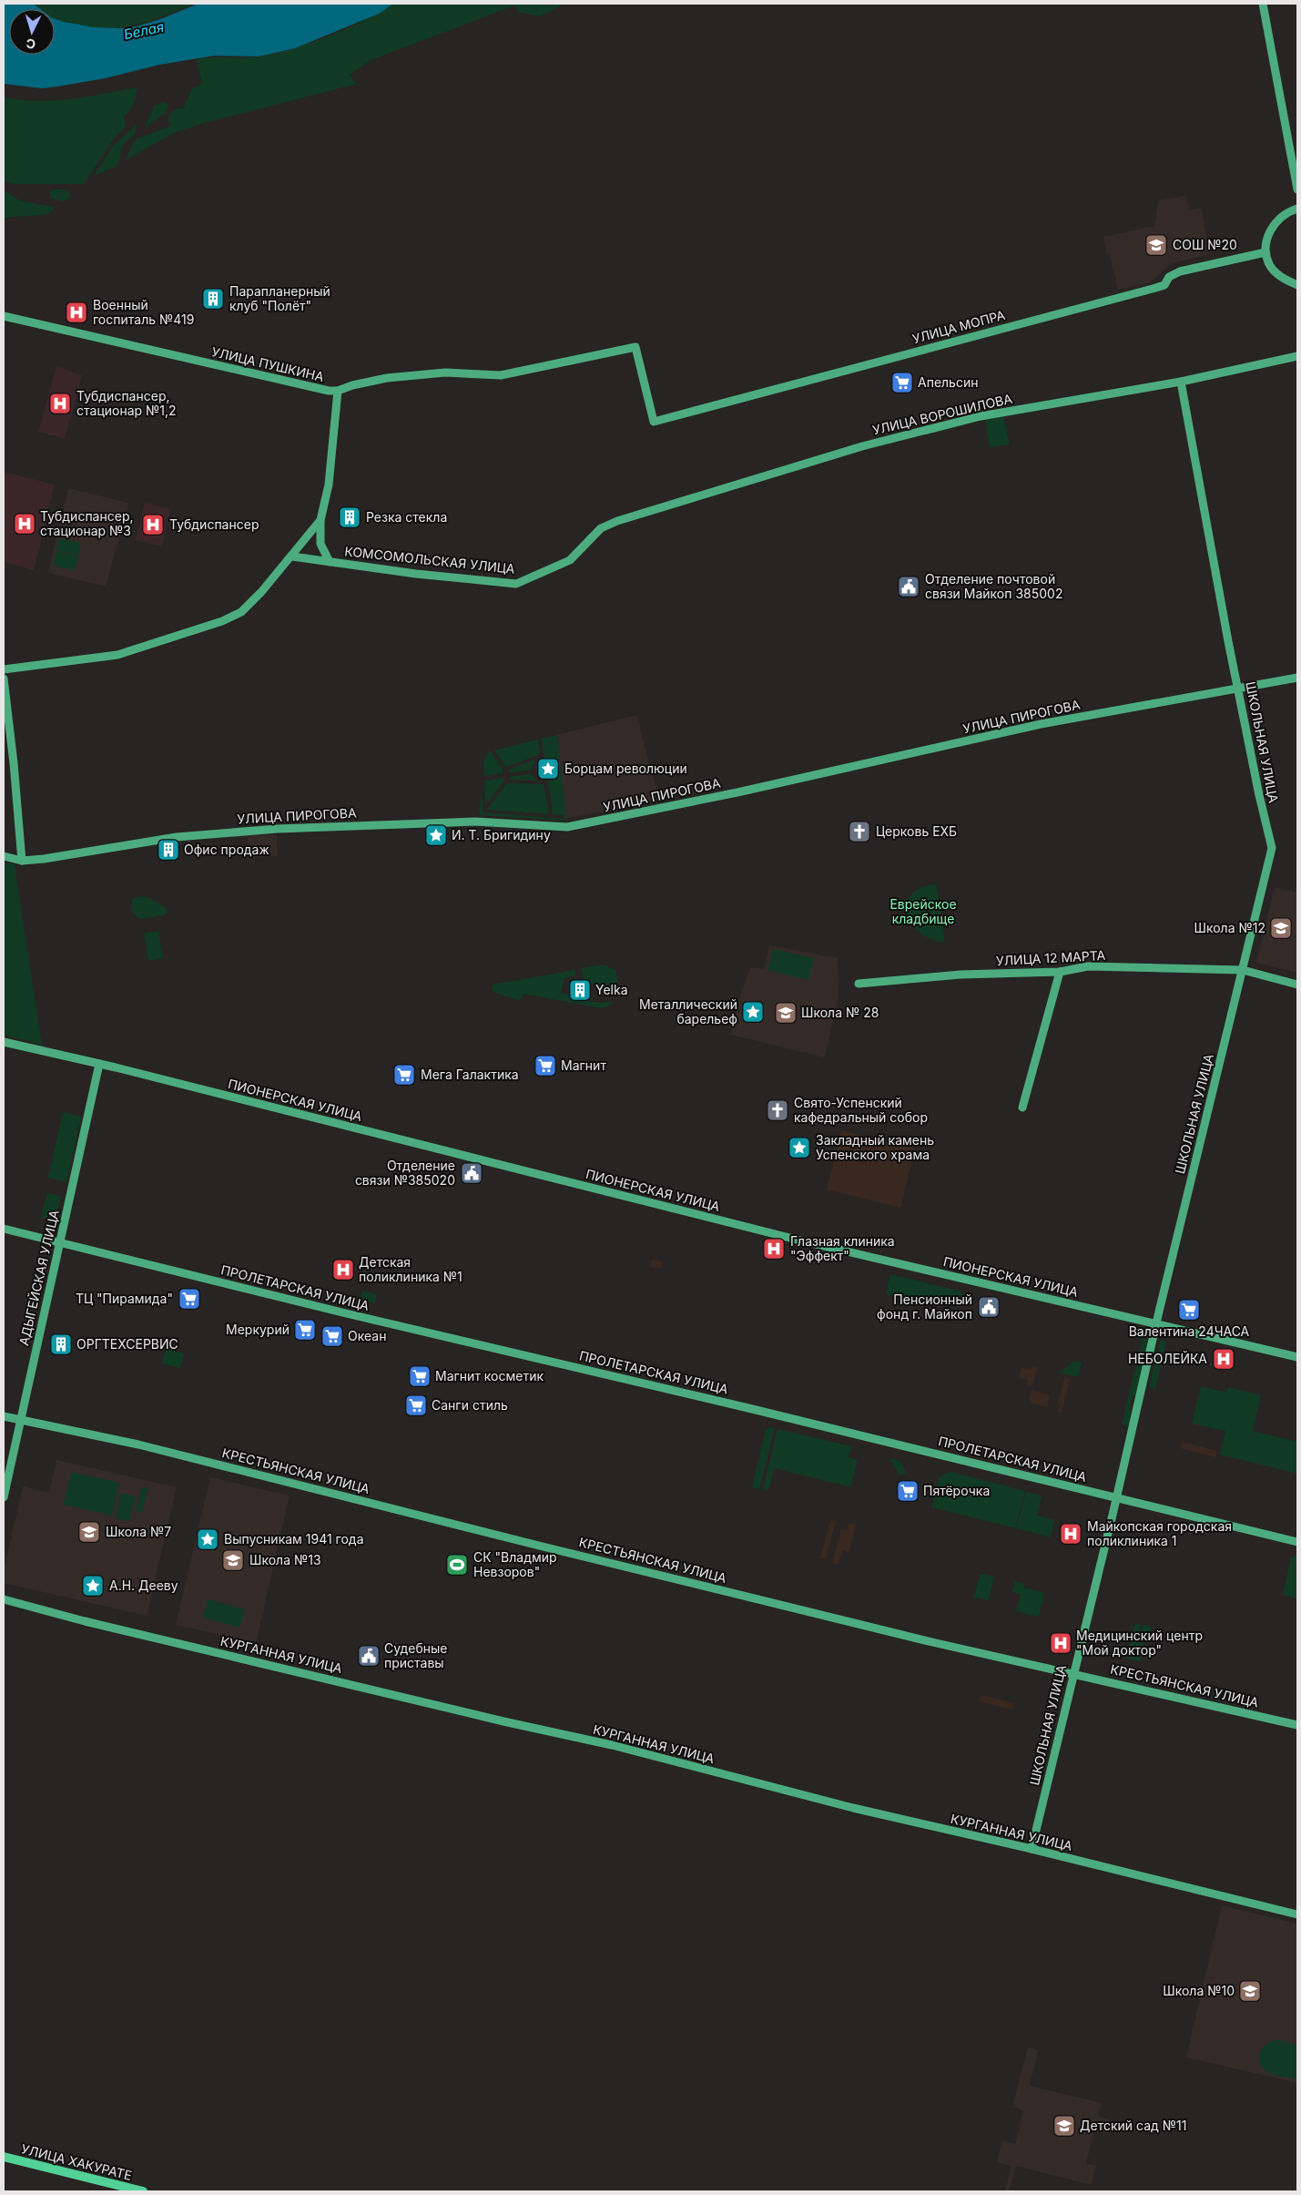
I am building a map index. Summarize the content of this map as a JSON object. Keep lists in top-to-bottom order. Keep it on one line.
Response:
{"streets":{"main road":["УЛИЦА ХАКУРАТЕ"],"street":["УЛИЦА МОПРА","УЛИЦА ПУШКИНА","УЛИЦА ВОРОШИЛОВА","КОМСОМОЛЬСКАЯ УЛИЦА","УЛИЦА ПИРОГОВА","ШКОЛЬНАЯ УЛИЦА","УЛИЦА 12 МАРТА","ПИОНЕРСКАЯ УЛИЦА","АДЫГЕЙСКАЯ УЛИЦА","ПРОЛЕТАРСКАЯ УЛИЦА","КРЕСТЬЯНСКАЯ УЛИЦА","КУРГАННАЯ УЛИЦА"]},"crossings":[["УЛИЦА МОПРА","УЛИЦА ПУШКИНА"],["УЛИЦА ВОРОШИЛОВА","КОМСОМОЛЬСКАЯ УЛИЦА"],["УЛИЦА ВОРОШИЛОВА","ШКОЛЬНАЯ УЛИЦА"],["УЛИЦА ПИРОГОВА","ШКОЛЬНАЯ УЛИЦА"],["ШКОЛЬНАЯ УЛИЦА","УЛИЦА 12 МАРТА"],["ШКОЛЬНАЯ УЛИЦА","ПИОНЕРСКАЯ УЛИЦА"],["ШКОЛЬНАЯ УЛИЦА","ПРОЛЕТАРСКАЯ УЛИЦА"],["ШКОЛЬНАЯ УЛИЦА","КРЕСТЬЯНСКАЯ УЛИЦА"],["ШКОЛЬНАЯ УЛИЦА","КУРГАННАЯ УЛИЦА"],["ПИОНЕРСКАЯ УЛИЦА","АДЫГЕЙСКАЯ УЛИЦА"],["АДЫГЕЙСКАЯ УЛИЦА","ПРОЛЕТАРСКАЯ УЛИЦА"],["АДЫГЕЙСКАЯ УЛИЦА","КРЕСТЬЯНСКАЯ УЛИЦА"]],"water":["Белая"],"parks":["Еврейское кладбище"],"places":{"school or university":["СОШ №20","Школа №12","Школа № 28","Школа №7","Школа №13","Школа №10","Детский сад №11"],"building":["Парапланерный клуб \"Полёт\"","Резка стекла","Офис продаж","Yelka","ОРГТЕХСЕРВИС"],"hospital":["Военный госпиталь №419","Тубдиспансер, стационар №1,2","Тубдиспансер, стационар №3","Тубдиспансер","Глазная клиника \"Эффект\"","Детская поликлиника №1","НЕБОЛЕЙКА","Майкопская городская поликлиника 1","Медицинский центр \"Мой доктор\""],"supermarket":["Апельсин","Магнит","Мега Галактика","ТЦ \"Пирамида\"","Валентина 24ЧАСА","Меркурий","Океан","Магнит косметик","Санги стиль","Пятёрочка"],"public building":["Отделение почтовой связи Майкоп 385002","Отделение связи №385020","Пенсионный фонд г. Майкоп","Судебные приставы"],"place":["Борцам революции","И. Т. Бригидину","Металлический барельеф","Закладный камень Успенского храма","Выпусникам 1941 года","А.Н. Дееву"],"church":["Церковь ЕХБ","Свято-Успенский кафедральный собор"],"sports":["СК \"Владмир Невзоров\""]},"north":"bottom"}
